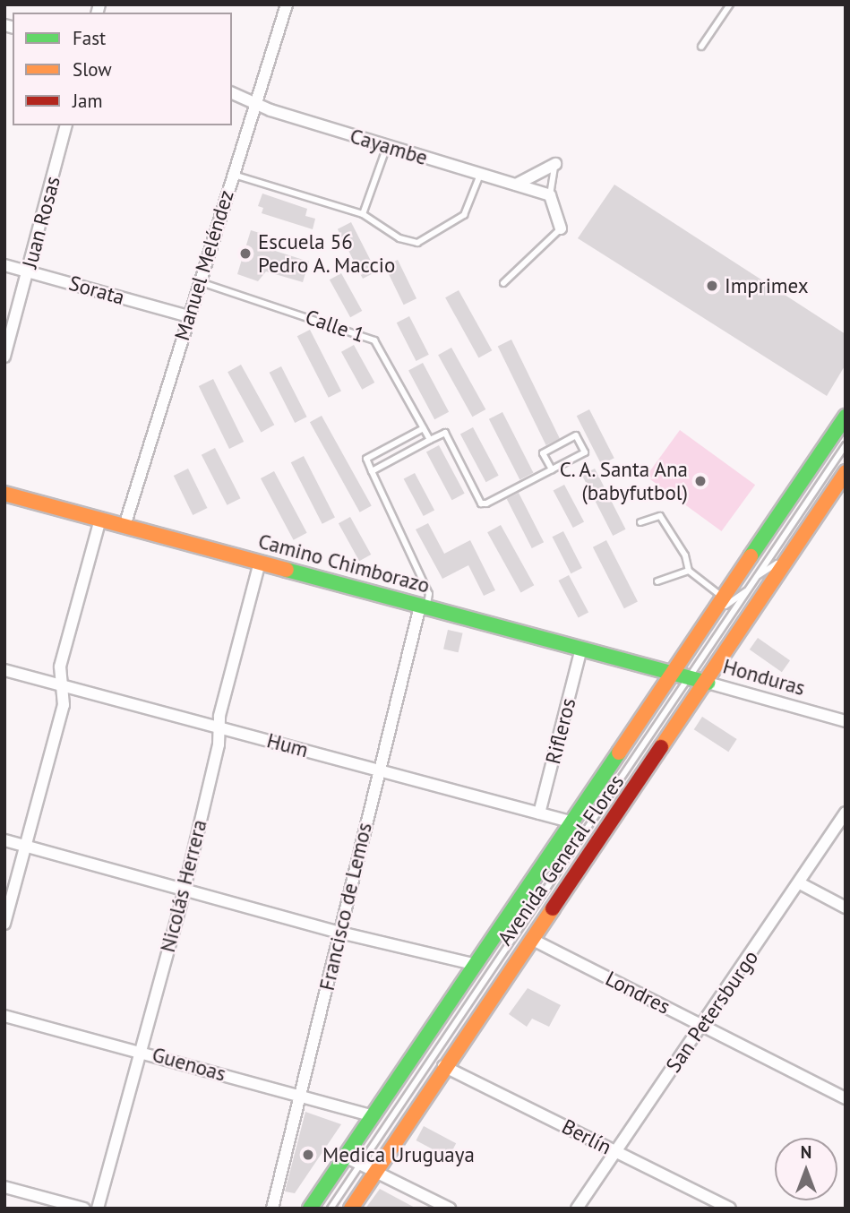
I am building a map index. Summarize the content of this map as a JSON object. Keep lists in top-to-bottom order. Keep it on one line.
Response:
{"streets":{"main road":["Camino Chimborazo","Honduras","Avenida General Flores"],"street":["Cayambe","Juan Rosas","Manuel Meléndez","Sorata","Rifleros","Hum","Nicolás Herrera","Francisco de Lemos","Londres","San Petersburgo","Guenoas","Berlín"],"lane":["Calle 1"]},"crossings":[["Cayambe","Manuel Meléndez"],["Juan Rosas","Sorata"],["Manuel Meléndez","Sorata"],["Manuel Meléndez","Calle 1"],["Manuel Meléndez","Camino Chimborazo"],["Camino Chimborazo","Honduras"],["Camino Chimborazo","Rifleros"],["Camino Chimborazo","Avenida General Flores"],["Camino Chimborazo","Nicolás Herrera"],["Camino Chimborazo","Francisco de Lemos"],["Honduras","Avenida General Flores"],["Rifleros","Hum"],["Hum","Avenida General Flores"],["Hum","Nicolás Herrera"],["Hum","Francisco de Lemos"],["Avenida General Flores","Londres"],["Avenida General Flores","Guenoas"],["Avenida General Flores","Berlín"],["Nicolás Herrera","Guenoas"],["Francisco de Lemos","Guenoas"],["Londres","San Petersburgo"],["San Petersburgo","Berlín"]],"places":["Escuela 56 Pedro A. Maccio","Imprimex","C. A. Santa Ana (babyfutbol)","Medica Uruguaya"],"legend":["Fast","Slow","Jam"],"north":"top"}
